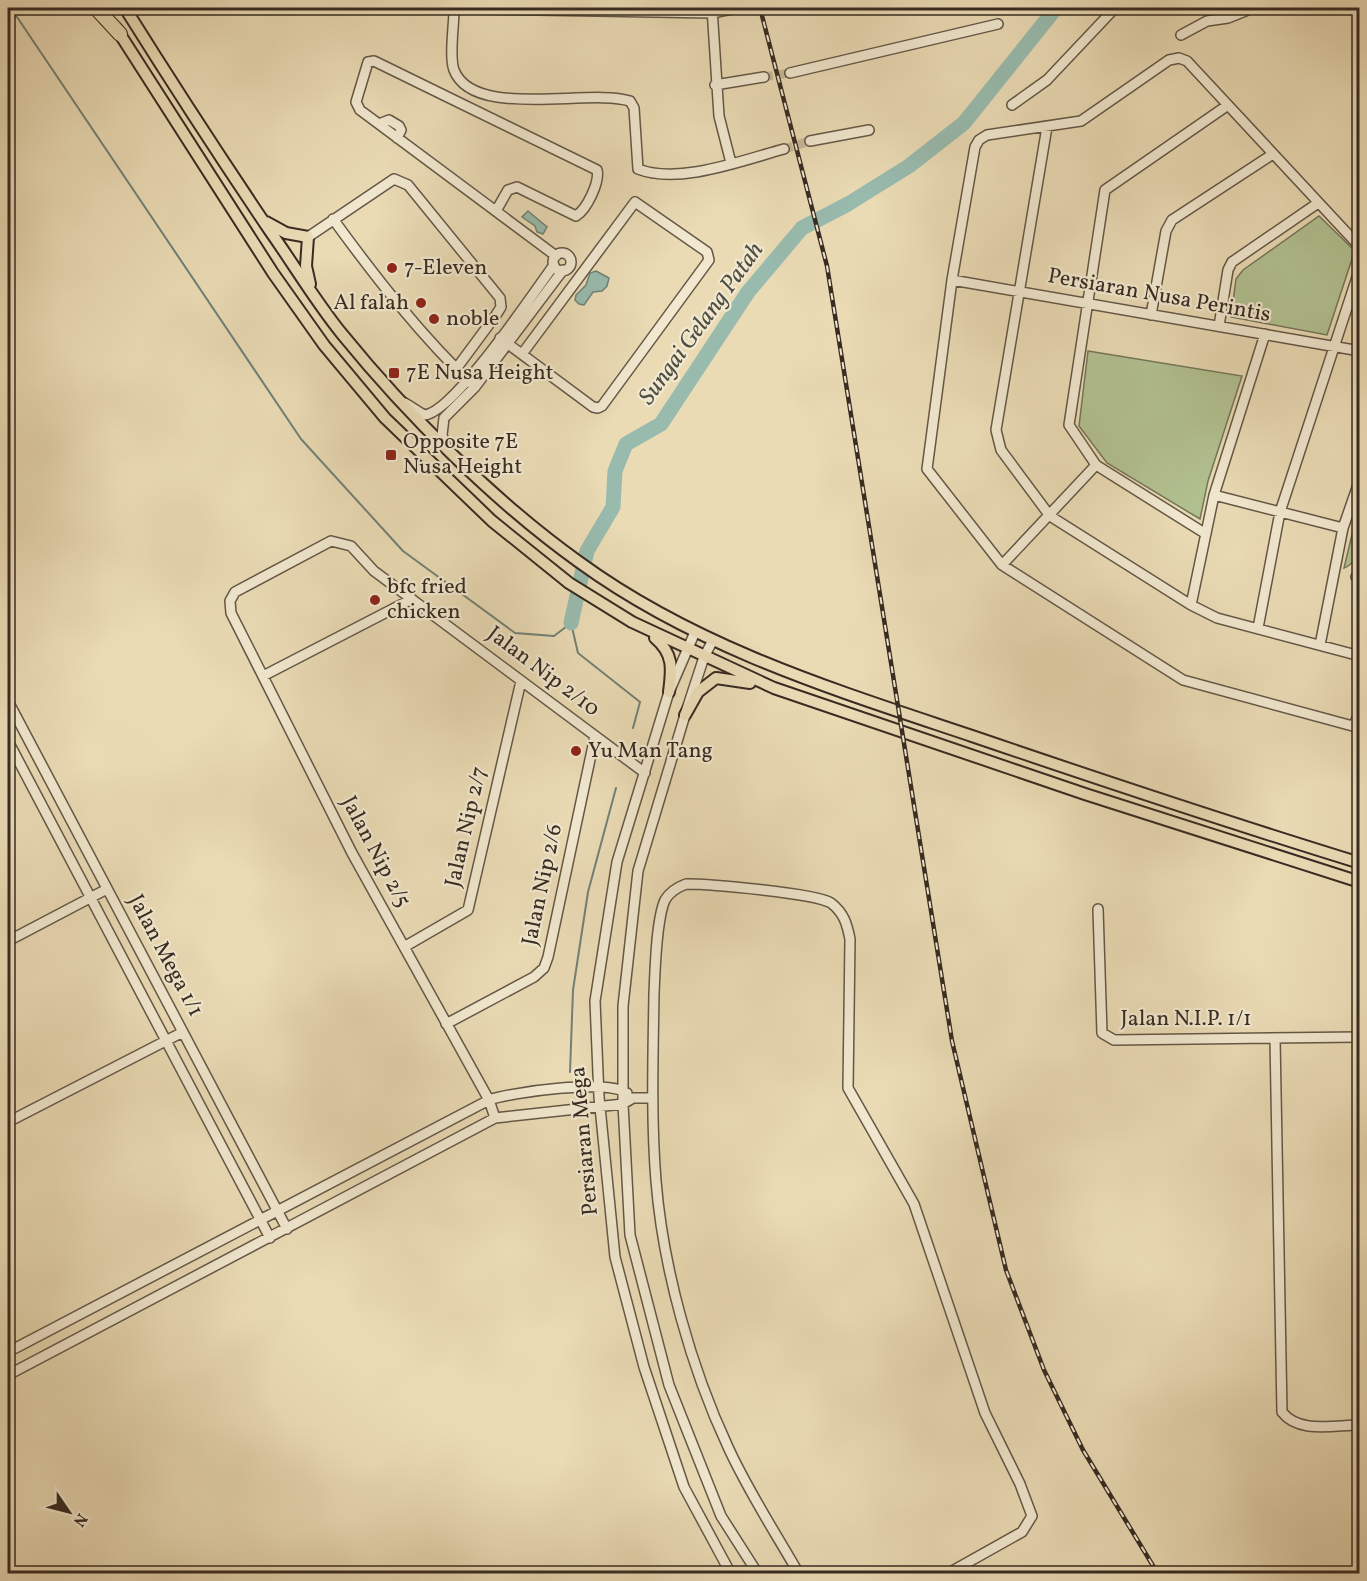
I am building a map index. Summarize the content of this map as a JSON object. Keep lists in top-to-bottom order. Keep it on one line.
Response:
{"streets":{"street":["Persiaran Nusa Perintis","Jalan Nip 2/10","Jalan Nip 2/7","Jalan Nip 2/5","Jalan Nip 2/6","Jalan Mega 1/1","Jalan N.I.P. 1/1","Persiaran Mega"]},"crossings":[["Jalan Nip 2/10","Jalan Nip 2/7"],["Jalan Nip 2/10","Jalan Nip 2/5"],["Jalan Nip 2/10","Jalan Nip 2/6"],["Jalan Nip 2/10","Persiaran Mega"],["Jalan Nip 2/7","Jalan Nip 2/5"],["Jalan Nip 2/5","Jalan Nip 2/6"]],"water":["Sungai Gelang Patah"],"places":{"other":["7-Eleven","Al falah","noble","bfc fried chicken","Yu Man Tang"],"transit":["7E Nusa Height","Opposite 7E Nusa Height"]},"north":"bottom right"}
